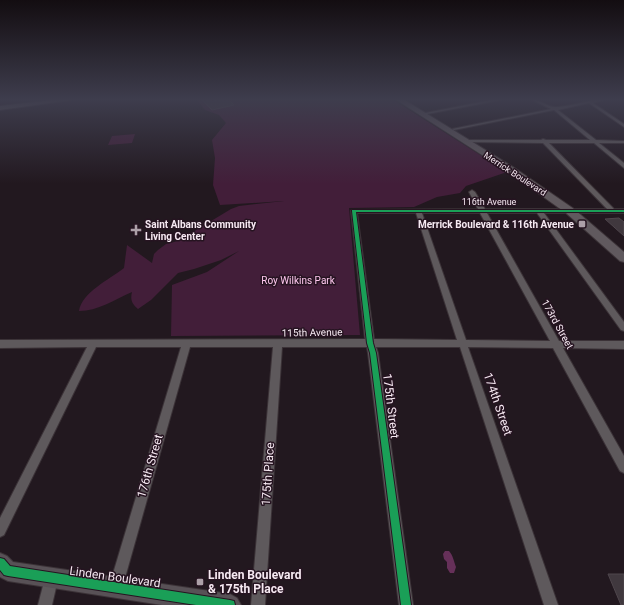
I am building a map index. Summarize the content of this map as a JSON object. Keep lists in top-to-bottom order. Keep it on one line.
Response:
{"streets":{"main road":["Merrick Boulevard","Linden Boulevard"],"street":["116th Avenue","173rd Street","115th Avenue","174th Street","175th Street","176th Street","175th Place"]},"crossings":[["Merrick Boulevard","116th Avenue"],["116th Avenue","173rd Street"],["116th Avenue","174th Street"],["116th Avenue","175th Street"],["173rd Street","115th Avenue"],["115th Avenue","174th Street"],["115th Avenue","175th Street"],["115th Avenue","176th Street"],["115th Avenue","175th Place"],["176th Street","Linden Boulevard"]],"parks":["Roy Wilkins Park"],"places":{"transit":["Merrick Boulevard & 116th Avenue","Linden Boulevard & 175th Place"],"health":["Saint Albans Community Living Center"]}}
